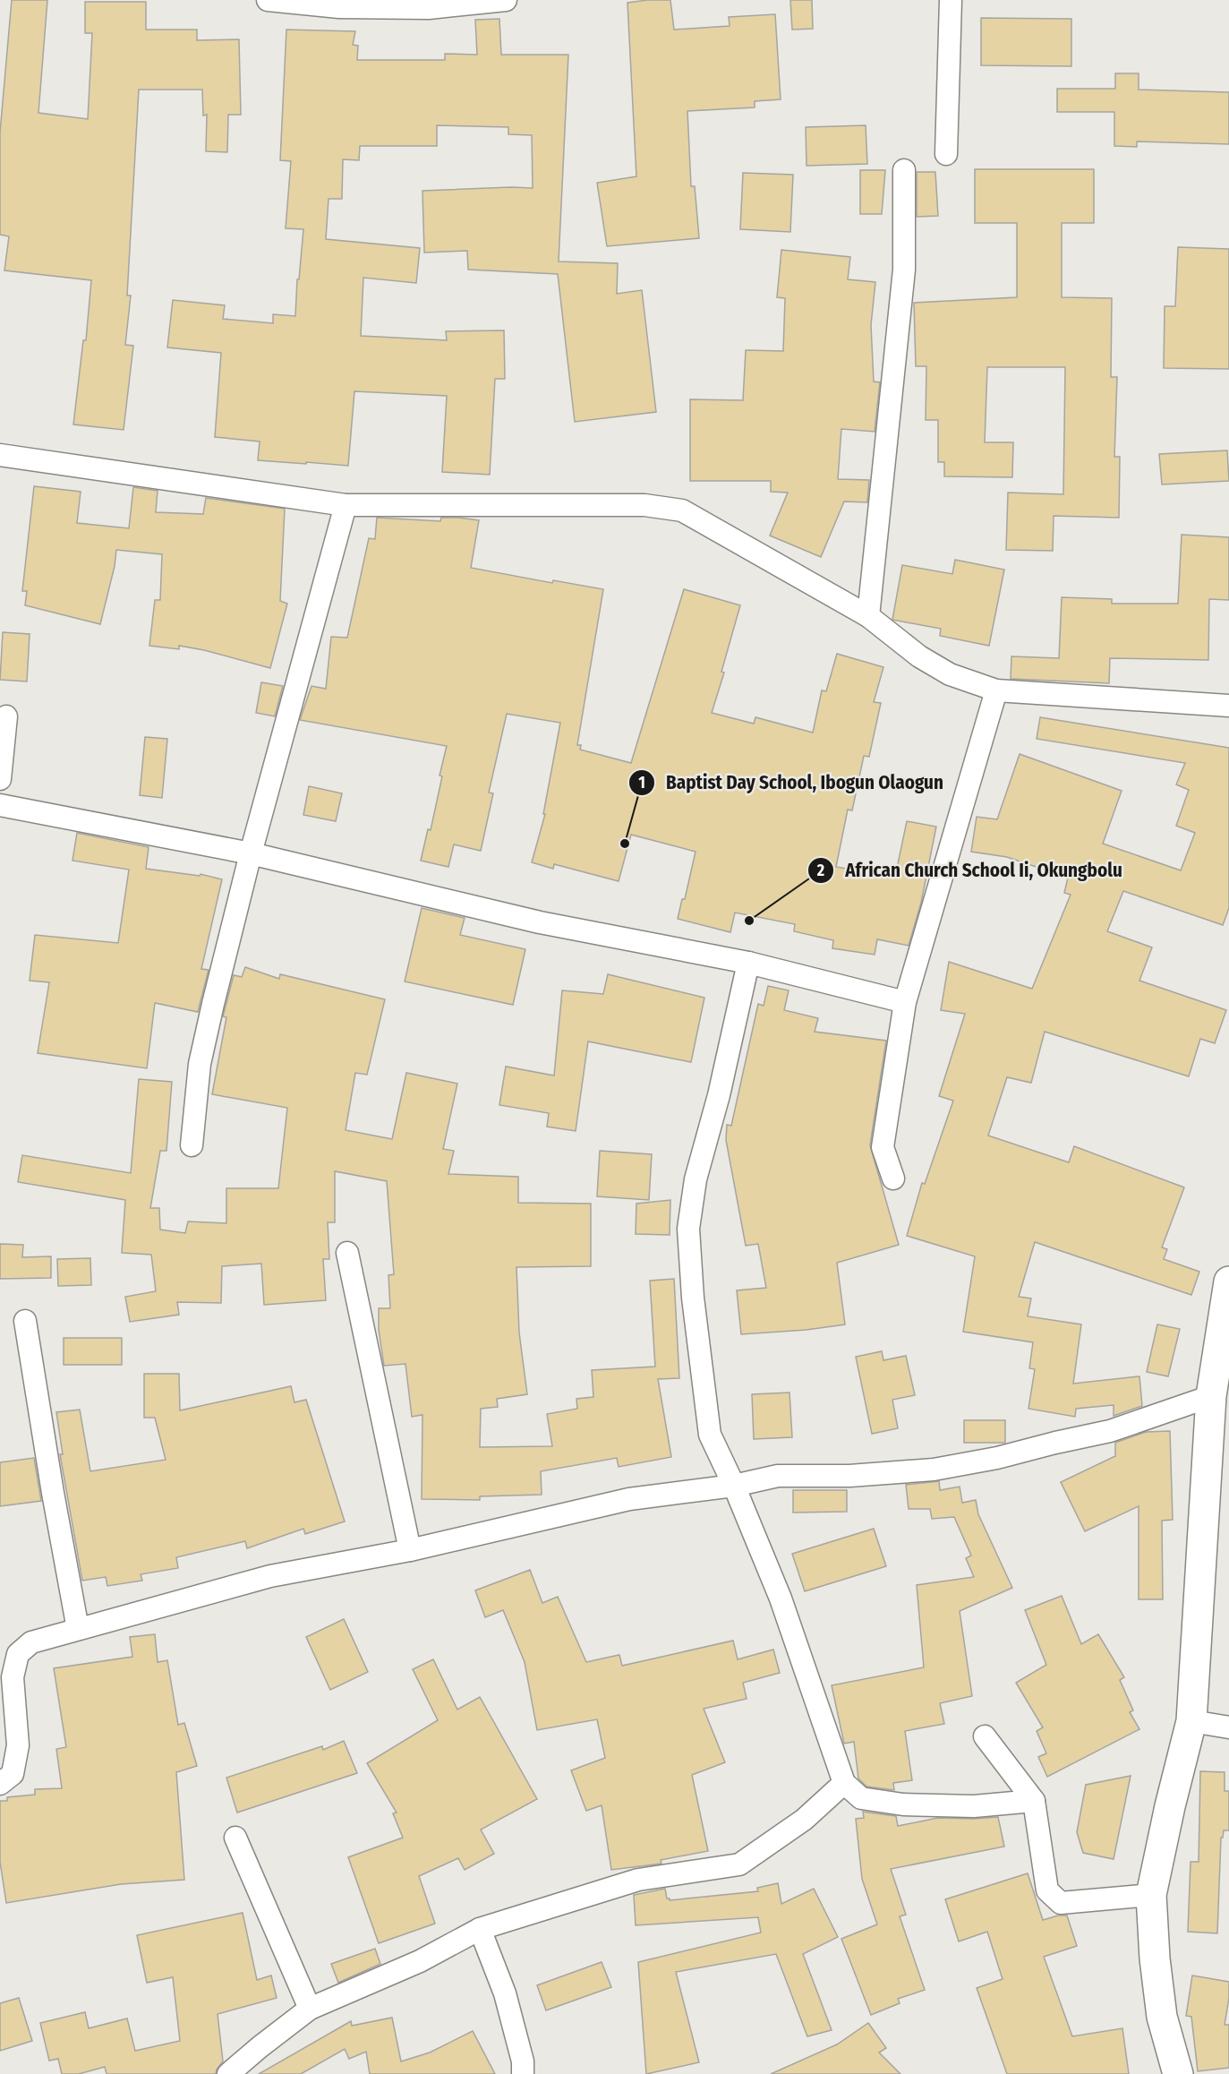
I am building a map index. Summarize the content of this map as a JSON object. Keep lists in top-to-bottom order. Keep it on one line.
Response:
{"places":["Baptist Day School, Ibogun Olaogun","African Church School Ii, Okungbolu"]}
